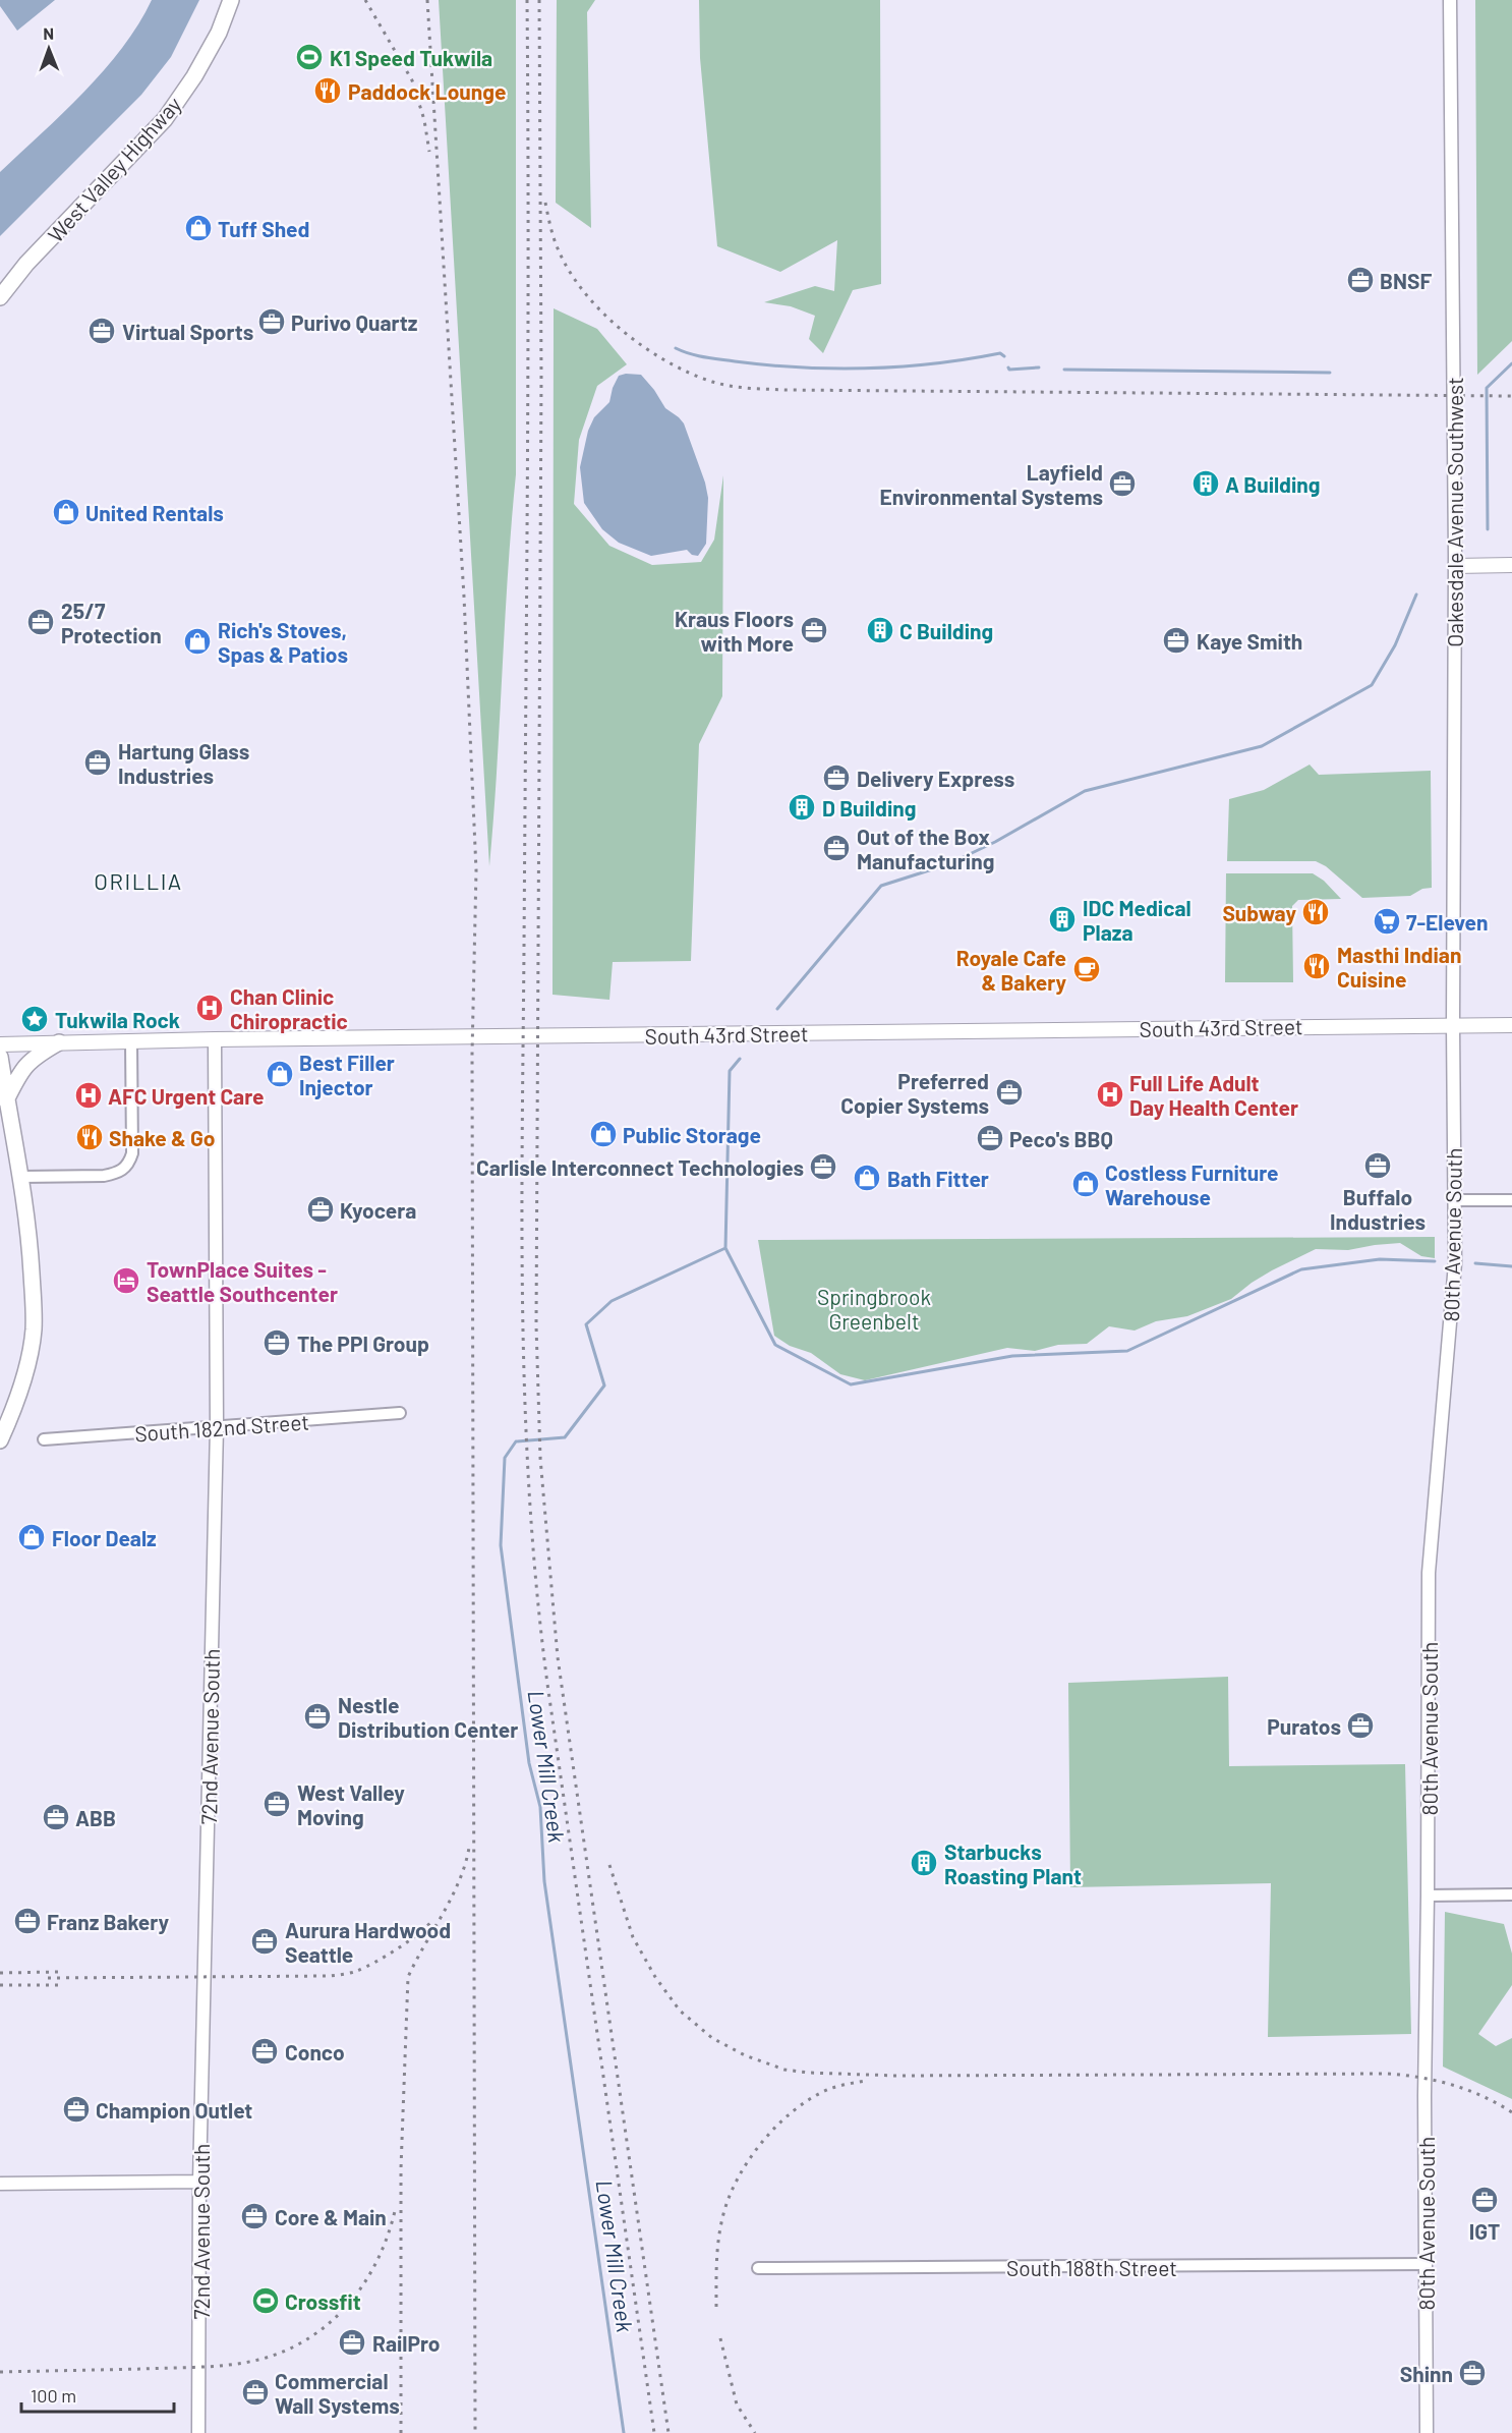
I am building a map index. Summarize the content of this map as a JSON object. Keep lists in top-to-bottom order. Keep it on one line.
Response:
{"streets":{"main road":["West Valley Highway","South 43rd Street"],"street":["Oakesdale Avenue Southwest","80th Avenue South","South 182nd Street","72nd Avenue South","South 188th Street"]},"crossings":[["Oakesdale Avenue Southwest","South 43rd Street"],["Oakesdale Avenue Southwest","80th Avenue South"],["South 43rd Street","80th Avenue South"],["South 43rd Street","72nd Avenue South"],["80th Avenue South","South 188th Street"],["South 182nd Street","72nd Avenue South"]],"districts":["ORILLIA"],"water":["Lower Mill Creek"],"parks":["Springbrook Greenbelt"],"places":{"sports":["K1 Speed Tukwila","Crossfit"],"restaurant":["Paddock Lounge","Subway","Masthi Indian Cuisine","Shake & Go"],"shop":["Tuff Shed","United Rentals","Rich's Stoves, Spas & Patios","Best Filler Injector","Public Storage","Bath Fitter","Costless Furniture Warehouse","Floor Dealz"],"office":["BNSF","Purivo Quartz","Virtual Sports","Layfield Environmental Systems","25/7 Protection","Kraus Floors with More","Kaye Smith","Hartung Glass Industries","Delivery Express","Out of the Box Manufacturing","Preferred Copier Systems","Peco's BBQ","Buffalo Industries","Carlisle Interconnect Technologies","Kyocera","The PPI Group","Nestle Distribution Center","Puratos","West Valley Moving","ABB","Franz Bakery","Aurura Hardwood Seattle","Conco","Champion Outlet","IGT","Core & Main","RailPro","Shinn","Commercial Wall Systems"],"building":["A Building","C Building","D Building","IDC Medical Plaza","Starbucks Roasting Plant"],"supermarket":["7-Eleven"],"cafe":["Royale Cafe & Bakery"],"hospital":["Chan Clinic Chiropractic","Full Life Adult Day Health Center","AFC Urgent Care"],"place":["Tukwila Rock"],"hotel":["TownPlace Suites - Seattle Southcenter"]},"scale_bar":"100 m","north":"top"}
